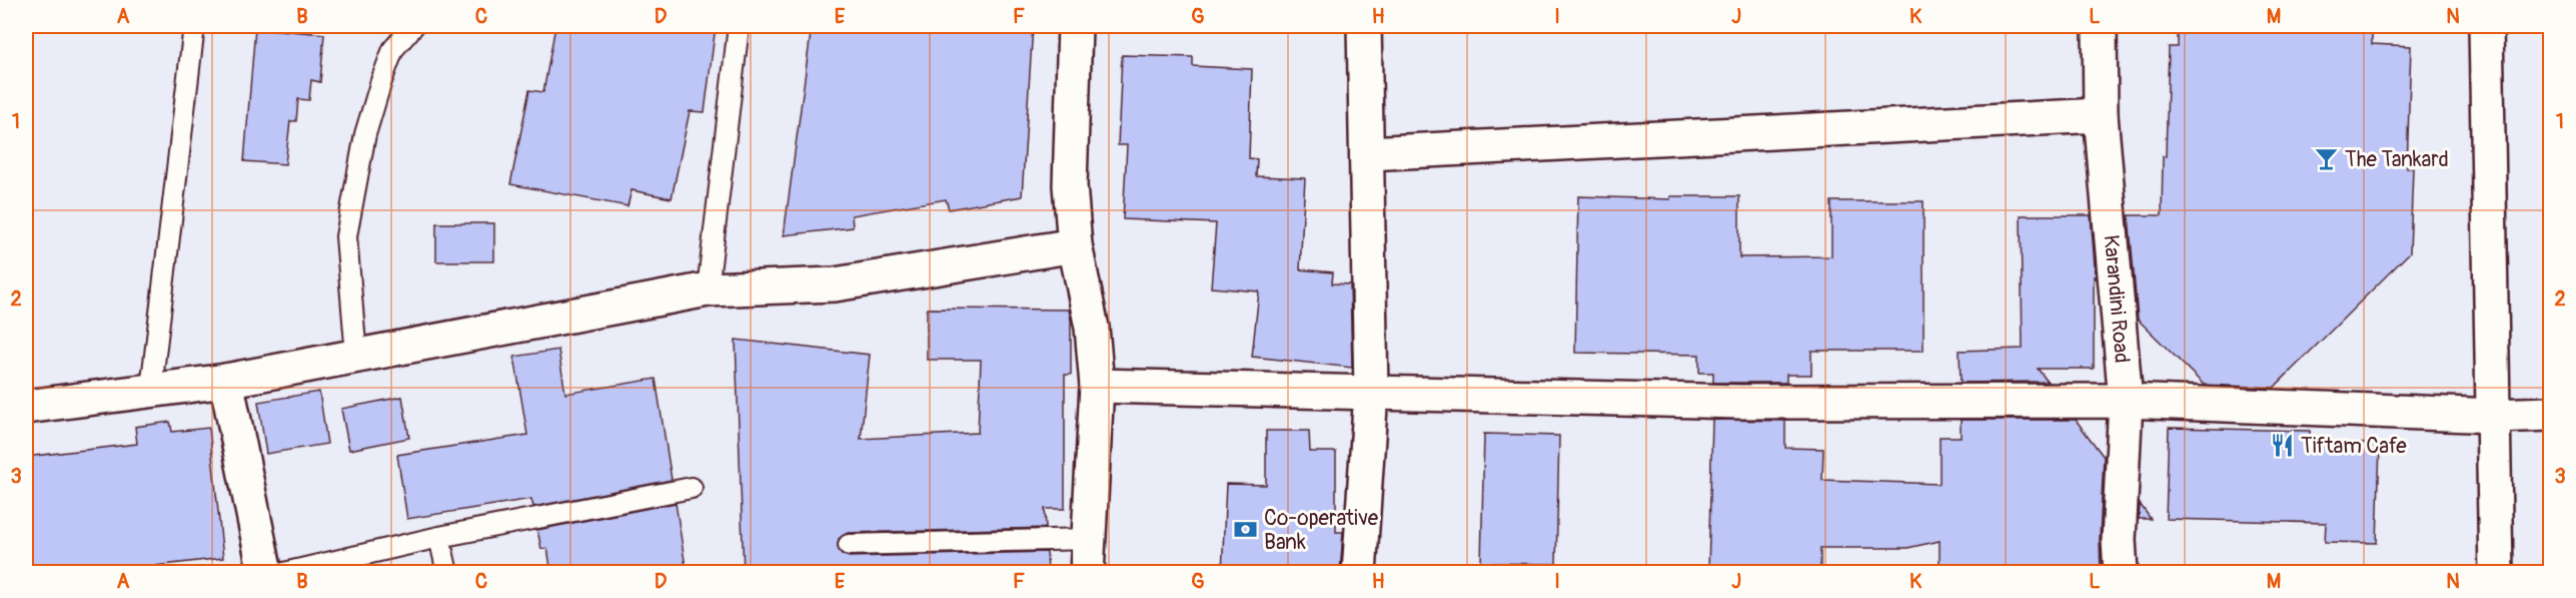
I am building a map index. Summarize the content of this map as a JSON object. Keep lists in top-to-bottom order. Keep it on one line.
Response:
{"streets":{"street":["Karandini Road"]},"places":{"bar":["The Tankard"],"restaurant":["Tiftam Cafe"],"bank":["Co-operative Bank"]},"grid":{"columns":["A","B","C","D","E","F","G","H","I","J","K","L","M","N"],"rows":["1","2","3"]}}
